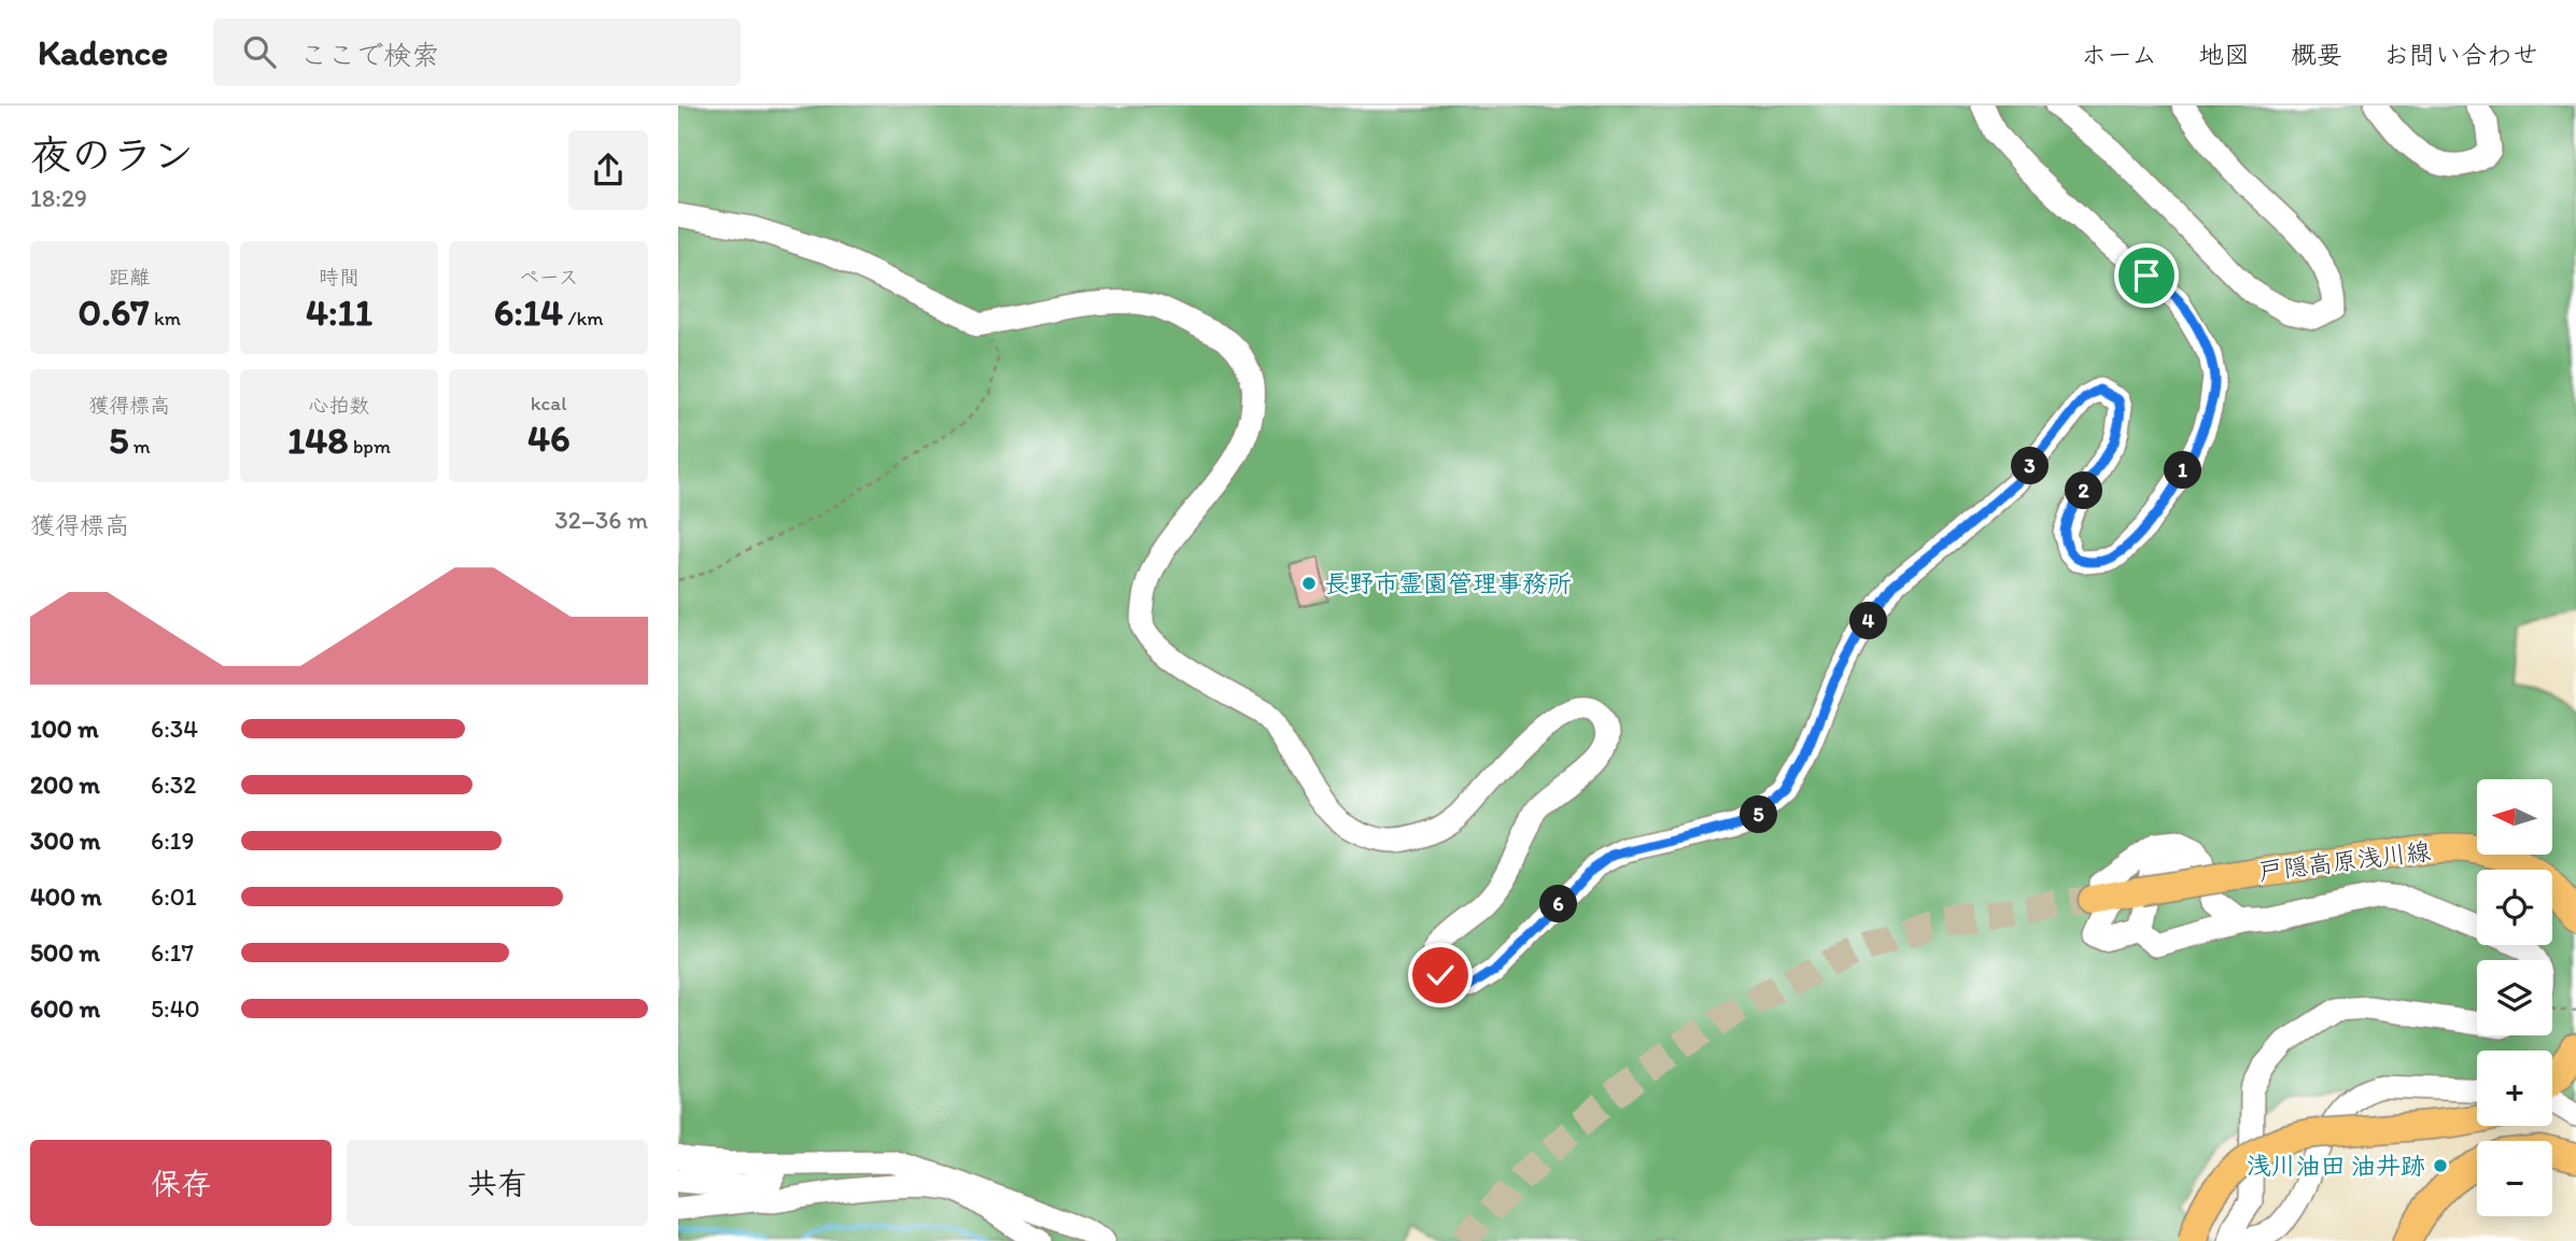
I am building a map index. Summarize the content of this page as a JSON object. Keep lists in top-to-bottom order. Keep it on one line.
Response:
{"streets":{"main road":["戸隠高原浅川線"]},"places":["長野市霊園管理事務所","浅川油田 油井跡"],"north":"left","page":{"header":"Kadence","search":"ここで検索","nav":["ホーム","地図","概要","お問い合わせ"],"heading":["夜のラン","18:29"],"stats":[["距離","0.67 km"],["時間","4:11"],["ペース","6:14 /km"],["獲得標高","5 m"],["心拍数","148 bpm"],["kcal","46"]],"pins":["3","1","2","4","5","6"],"chart":["獲得標高","32–36 m"],"list":[{"name":"100 m","note":"6:34"},{"name":"200 m","note":"6:32"},{"name":"300 m","note":"6:19"},{"name":"400 m","note":"6:01"},{"name":"500 m","note":"6:17"},{"name":"600 m","note":"5:40"}],"map_buttons":["+","−"],"buttons":["保存","共有"]}}
